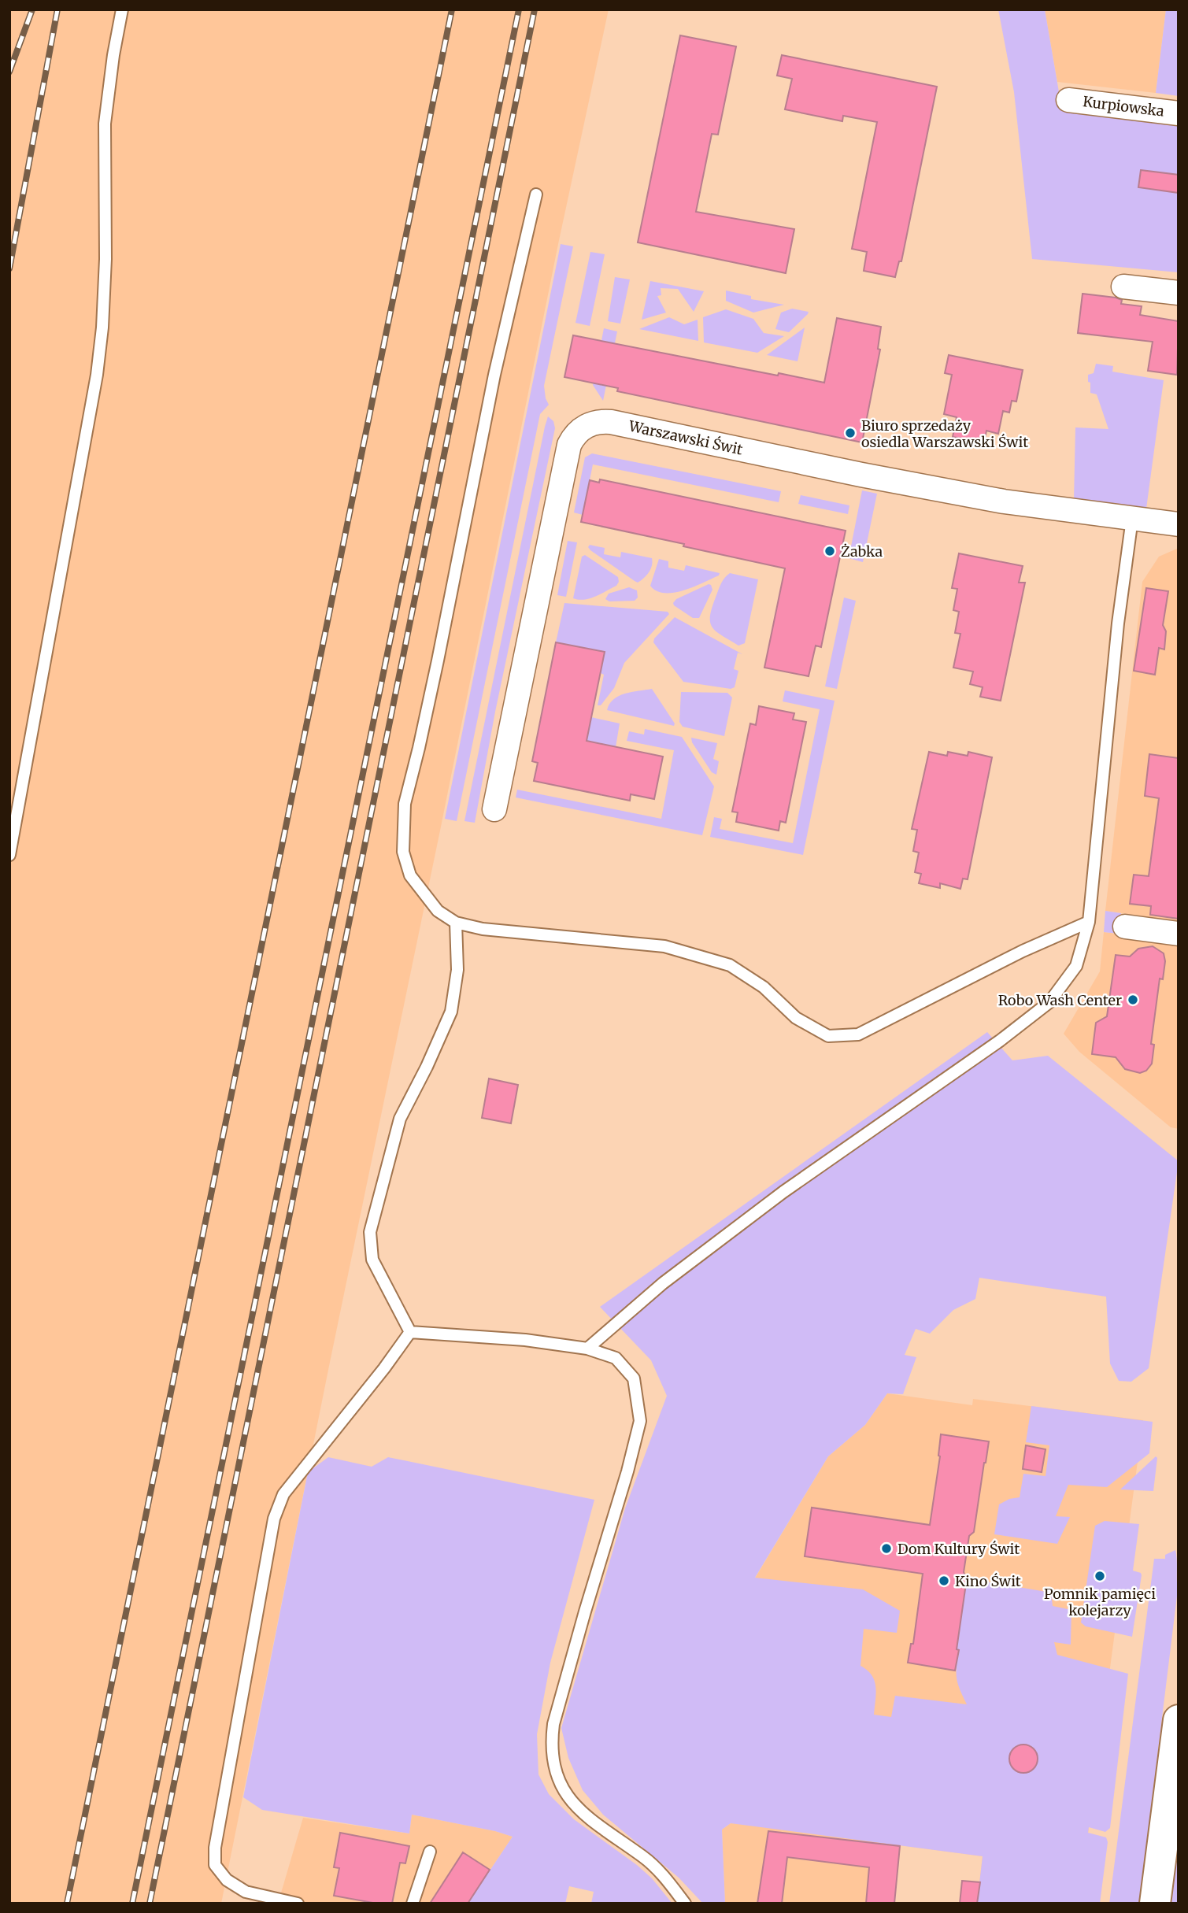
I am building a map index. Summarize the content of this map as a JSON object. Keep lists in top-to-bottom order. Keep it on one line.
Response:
{"streets":{"street":["Kurpiowska","Warszawski Świt"]},"places":["Biuro sprzedaży osiedla Warszawski Świt","Żabka","Robo Wash Center","Dom Kultury Świt","Pomnik pamięci kolejarzy","Kino Świt"]}
